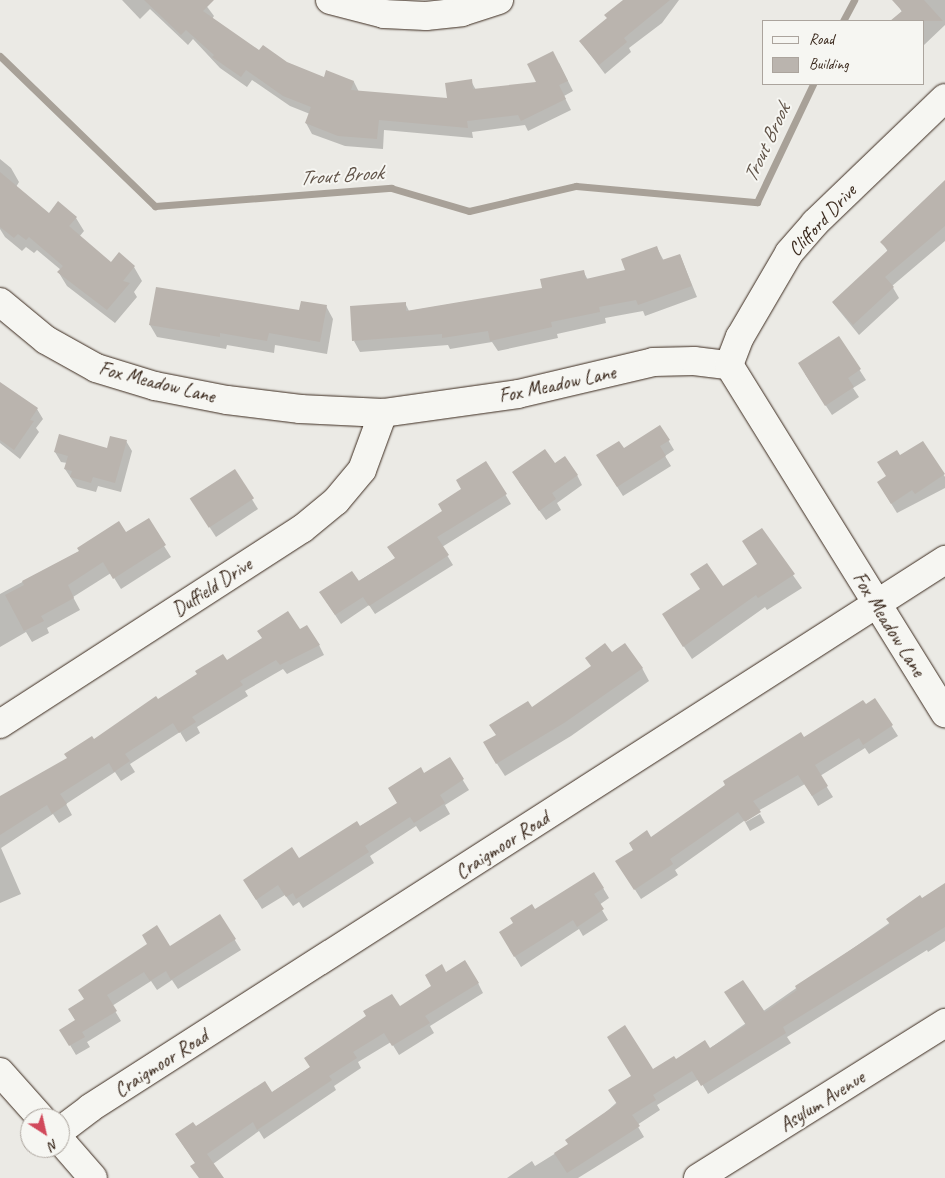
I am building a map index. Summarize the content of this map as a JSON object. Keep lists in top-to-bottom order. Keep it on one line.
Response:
{"streets":{"street":["Clifford Drive","Fox Meadow Lane","Duffield Drive","Craigmoor Road","Asylum Avenue"]},"crossings":[["Clifford Drive","Fox Meadow Lane"],["Fox Meadow Lane","Duffield Drive"],["Fox Meadow Lane","Craigmoor Road"]],"water":["Trout Brook"],"legend":["Road","Building"],"north":"bottom right"}
